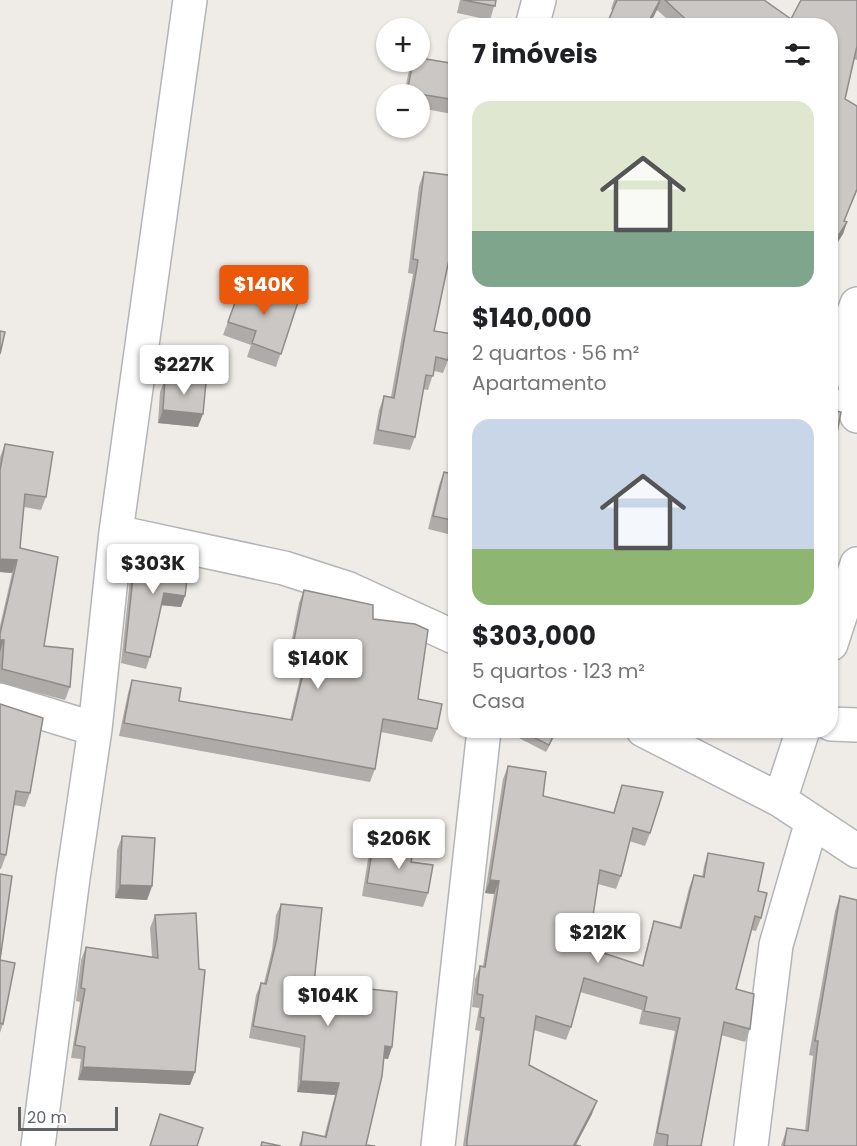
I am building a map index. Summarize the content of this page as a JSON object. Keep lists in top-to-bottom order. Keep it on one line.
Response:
{"scale_bar":"20 m","page":{"map_buttons":["+","−"],"heading":"7 imóveis","list":[{"name":"$140,000","note":"2 quartos · 56 m² · Apartamento"},{"name":"$303,000","note":"5 quartos · 123 m² · Casa"}],"price":["$140K","$227K","$303K","$140K","$206K","$212K","$104K"],"scale":"20 m"}}
